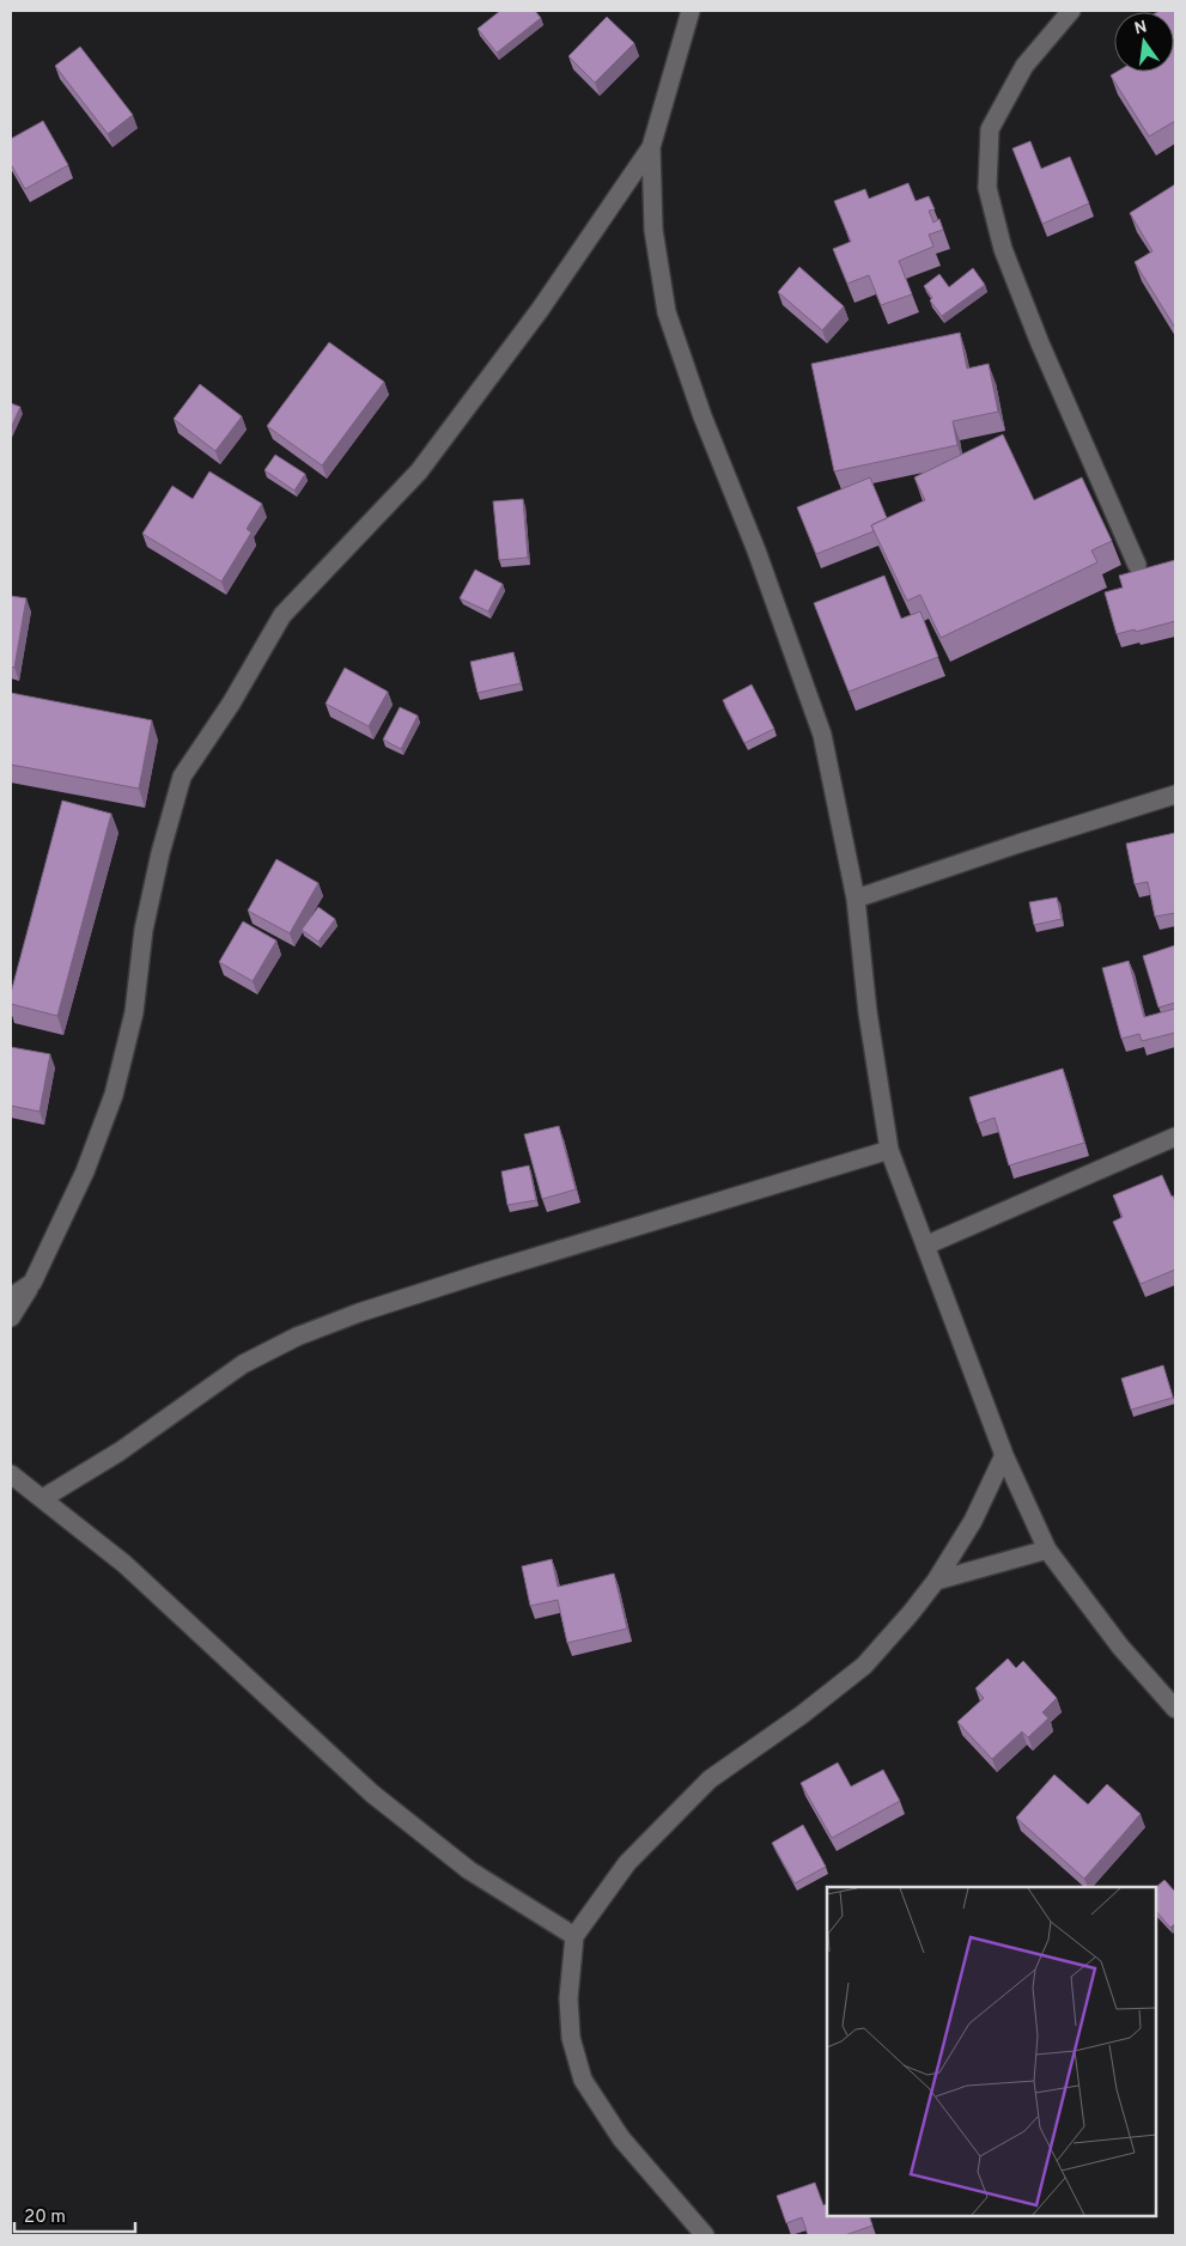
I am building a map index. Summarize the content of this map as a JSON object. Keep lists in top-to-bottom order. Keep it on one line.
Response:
{"scale_bar":"20 m","north":"top"}
